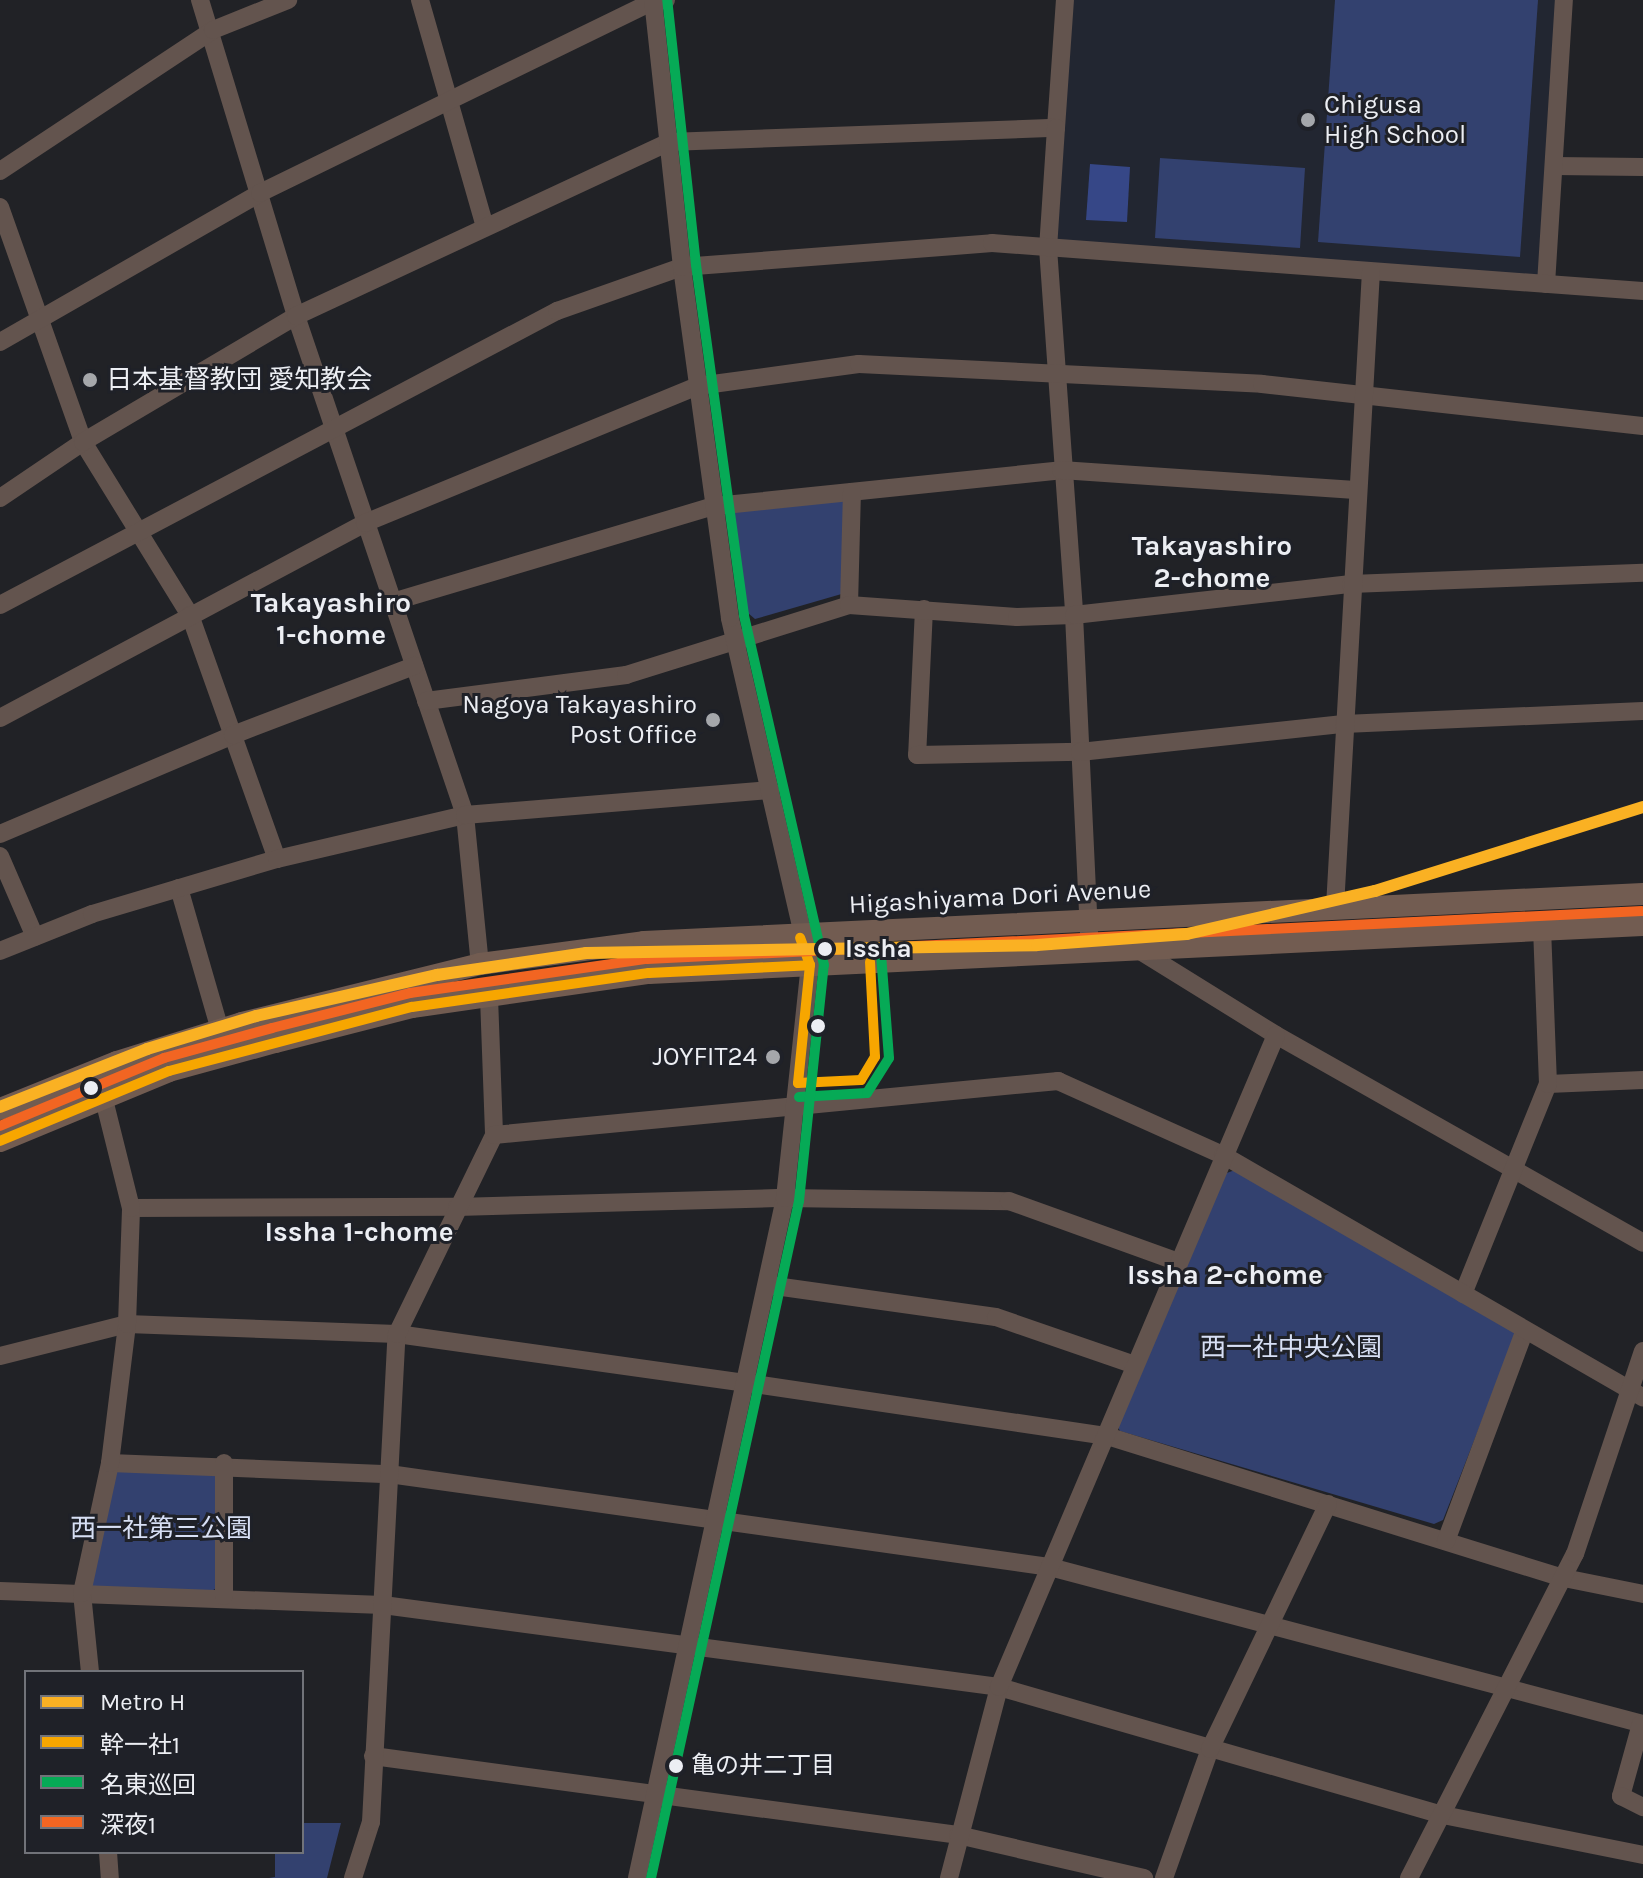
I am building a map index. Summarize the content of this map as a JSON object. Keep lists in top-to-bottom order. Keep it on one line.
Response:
{"streets":{"main road":["Higashiyama Dori Avenue"]},"districts":["Takayashiro 2-chome","Takayashiro 1-chome","Issha 1-chome","Issha 2-chome"],"parks":["西一社中央公園","西一社第三公園"],"places":["Chigusa High School","日本基督教団 愛知教会","Nagoya Takayashiro Post Office","Issha","JOYFIT24","亀の井二丁目"],"lines":["transit line 名東巡回","metro line H","transit line 深夜1","transit line 幹一社1"],"legend":["Metro H","幹一社1","名東巡回","深夜1"]}
